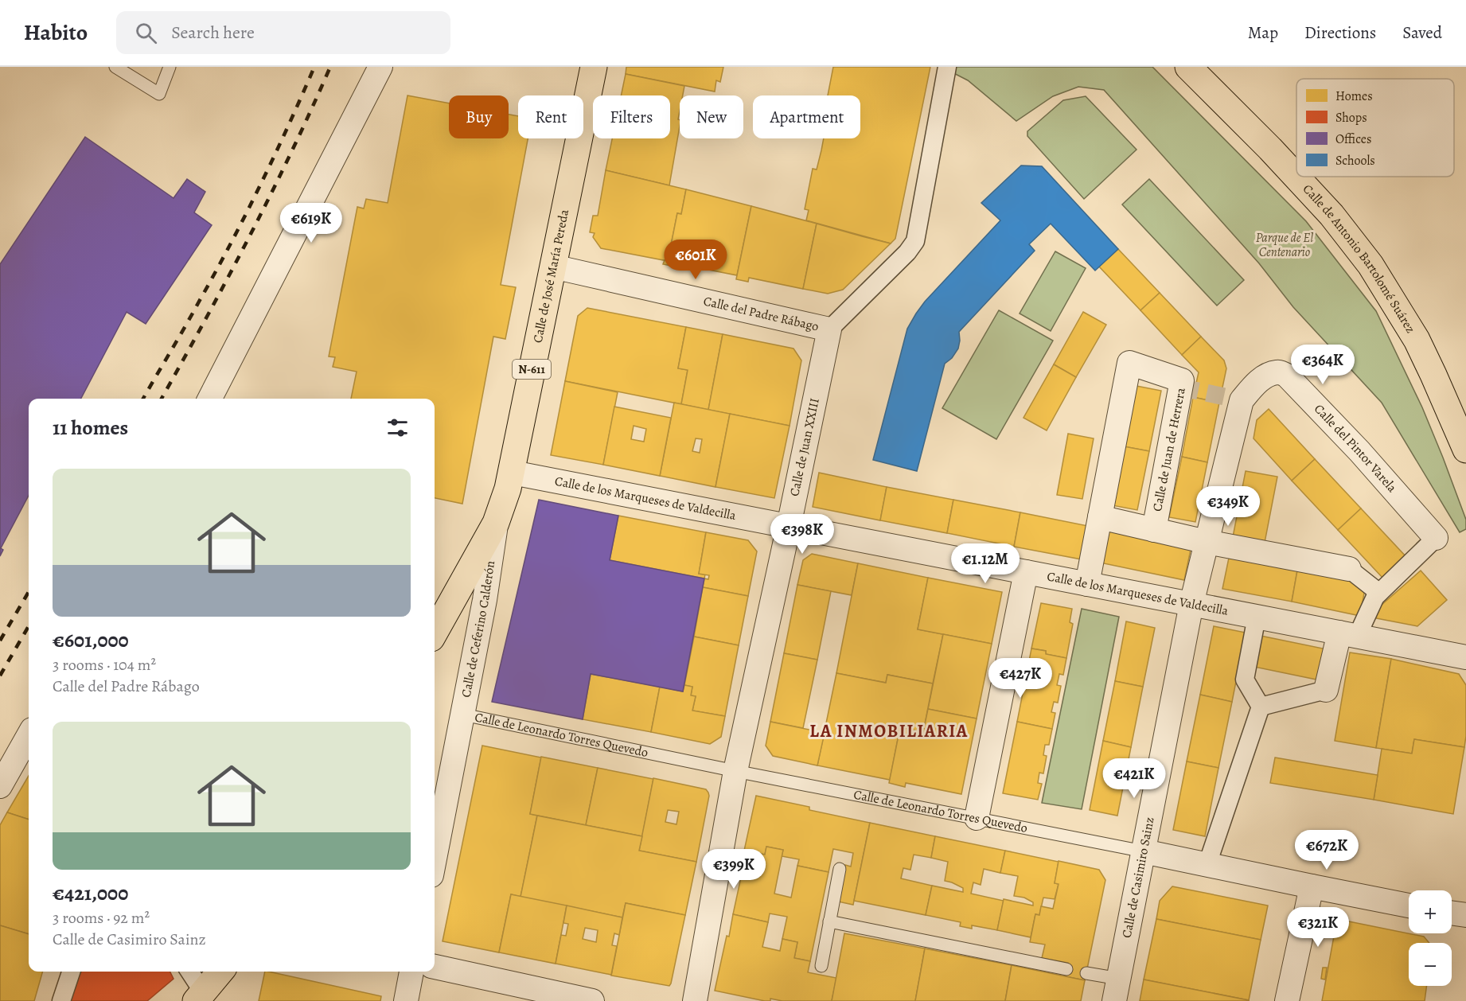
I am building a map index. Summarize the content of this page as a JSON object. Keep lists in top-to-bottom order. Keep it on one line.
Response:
{"streets":{"main road":["Calle de Antonio Bartolomé Suárez","Calle de José María Pereda","N-611"],"street":["Calle del Padre Rábago","Calle de Juan XXIII","Calle del Pintor Varela","Calle de Juan de Herrera","Calle de los Marqueses de Valdecilla","Calle de Ceferino Calderón","Calle de Leonardo Torres Quevedo","Calle de Casimiro Sainz"]},"crossings":[["Calle de José María Pereda","Calle del Padre Rábago"],["Calle de José María Pereda","Calle de los Marqueses de Valdecilla"],["Calle de José María Pereda","Calle de Ceferino Calderón"],["Calle del Padre Rábago","Calle de Juan XXIII"],["Calle de Juan XXIII","Calle de los Marqueses de Valdecilla"],["Calle de Juan XXIII","Calle de Leonardo Torres Quevedo"],["Calle del Pintor Varela","Calle de Casimiro Sainz"],["Calle de Juan de Herrera","Calle de los Marqueses de Valdecilla"],["Calle de Juan de Herrera","Calle de Casimiro Sainz"],["Calle de los Marqueses de Valdecilla","Calle de Casimiro Sainz"],["Calle de Ceferino Calderón","Calle de Leonardo Torres Quevedo"],["Calle de Leonardo Torres Quevedo","Calle de Casimiro Sainz"]],"districts":["LA INMOBILIARIA"],"parks":["Parque de El Centenario"],"legend":["Homes","Shops","Offices","Schools"],"page":{"header":"Habito","search":"Search here","nav":["Map","Directions","Saved"],"chip":["Buy","Rent","Filters","New","Apartment"],"price":["€619K","€601K","€364K","€349K","€398K","€1.12M","€427K","€421K","€672K","€399K","€321K"],"heading":"11 homes","list":[{"name":"€601,000","note":"3 rooms · 104 m² · Calle del Padre Rábago"},{"name":"€421,000","note":"3 rooms · 92 m² · Calle de Casimiro Sainz"}],"map_buttons":["+","−"]}}
